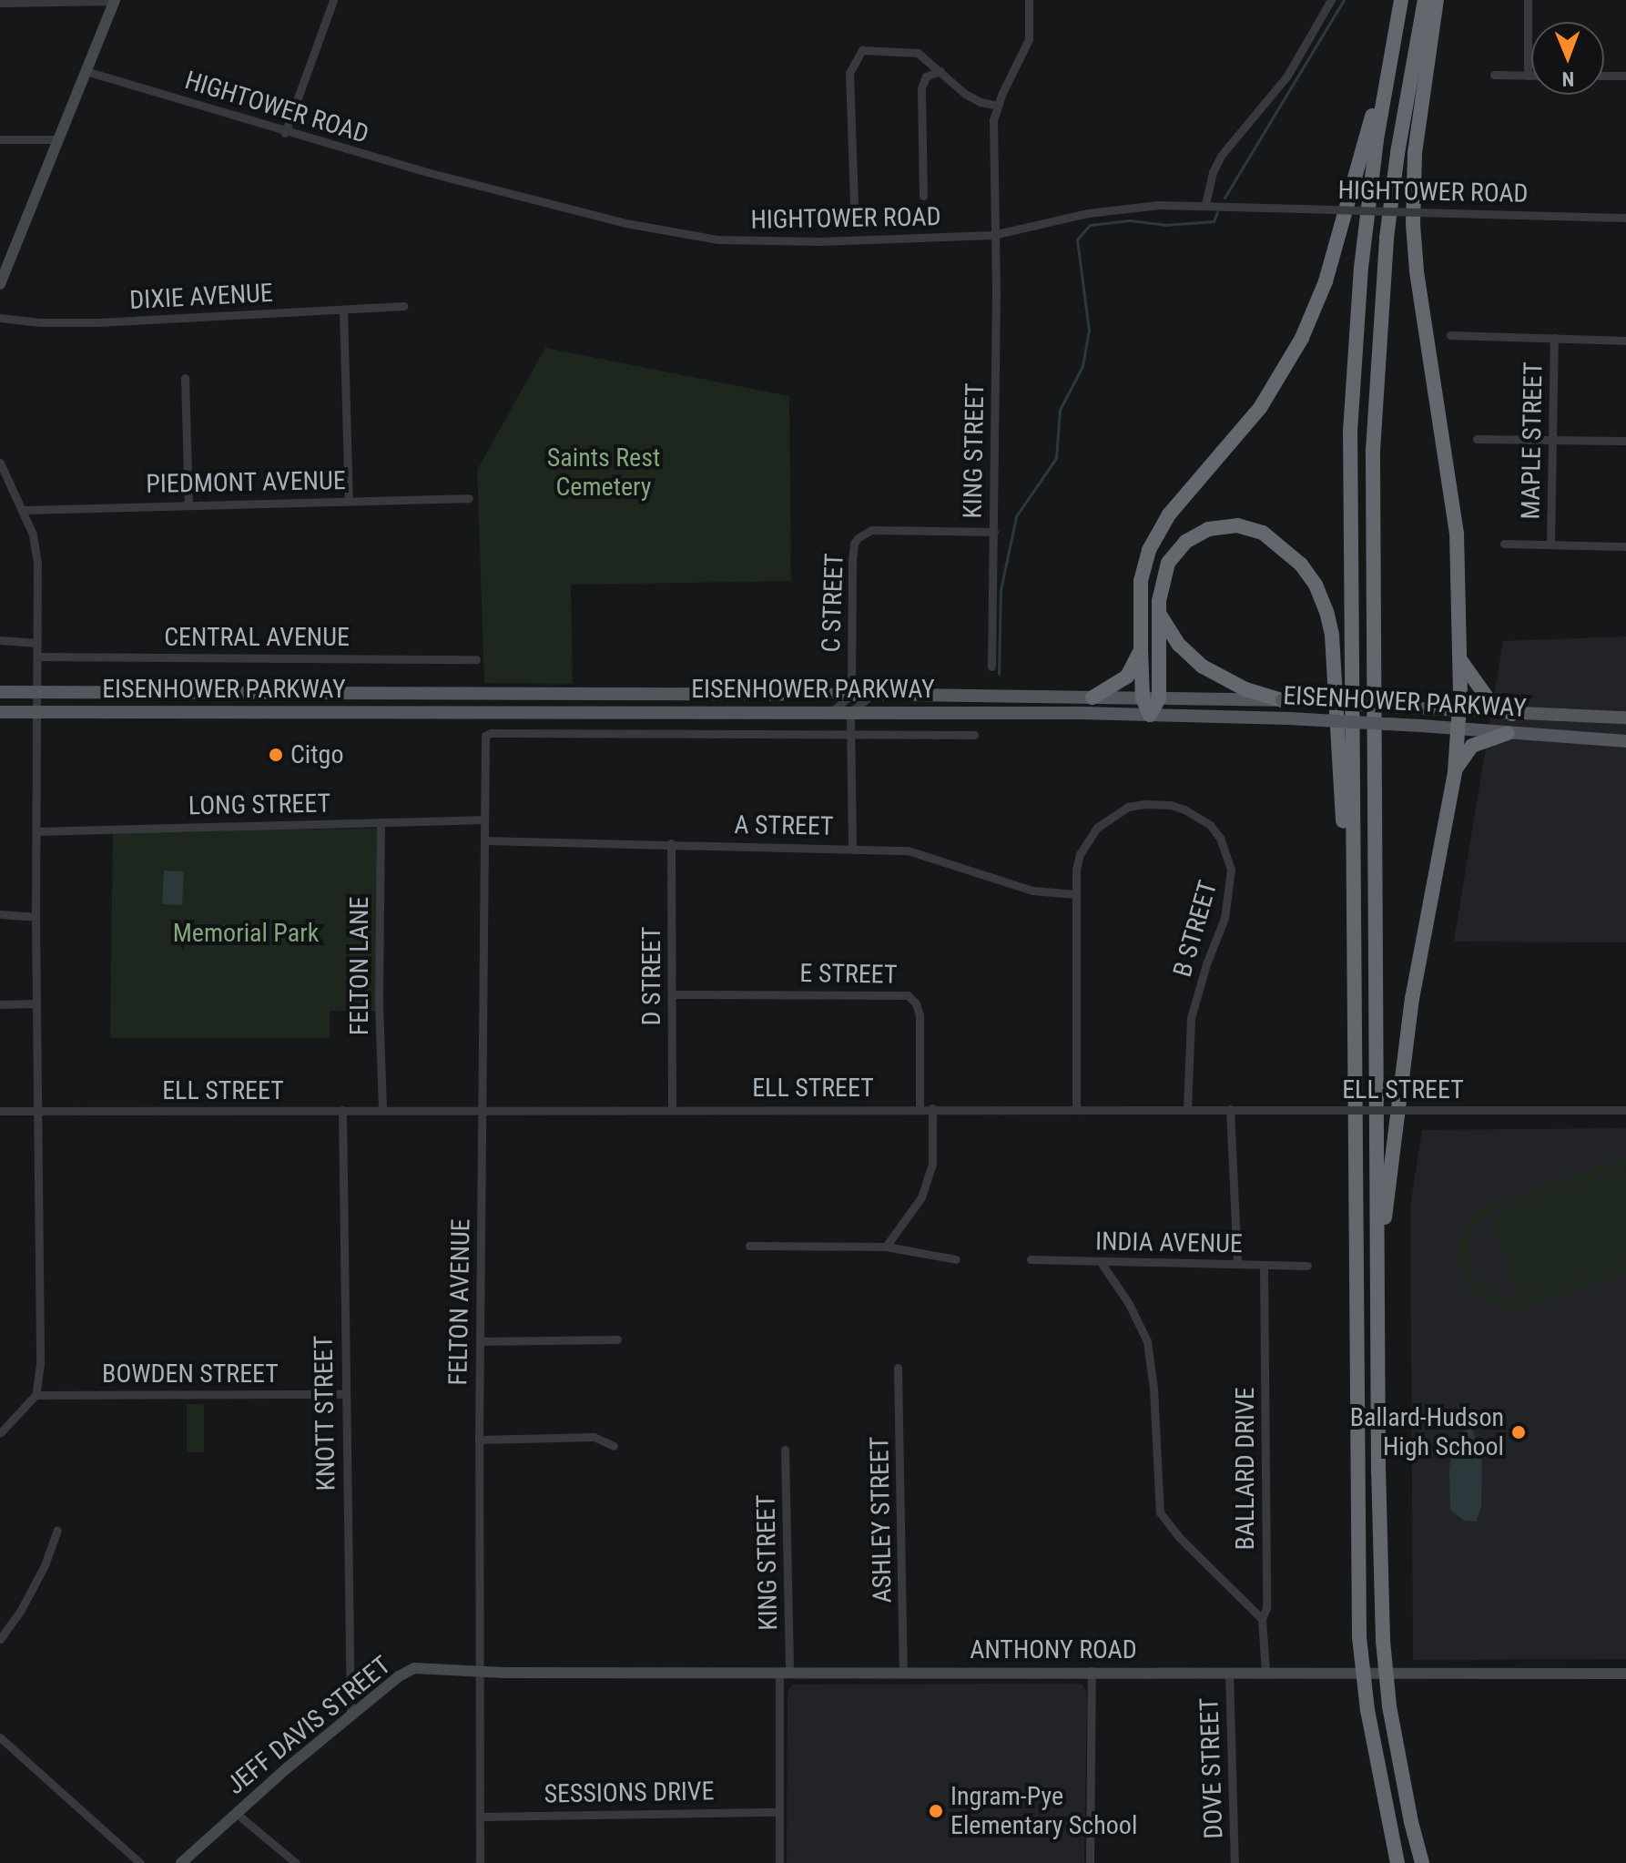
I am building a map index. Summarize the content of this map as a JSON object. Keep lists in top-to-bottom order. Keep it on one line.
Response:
{"streets":{"main road":["EISENHOWER PARKWAY"],"street":["HIGHTOWER ROAD","DIXIE AVENUE","MAPLE STREET","KING STREET","PIEDMONT AVENUE","C STREET","CENTRAL AVENUE","LONG STREET","A STREET","B STREET","FELTON LANE","E STREET","D STREET","ELL STREET","INDIA AVENUE","FELTON AVENUE","BOWDEN STREET","KNOTT STREET","BALLARD DRIVE","ASHLEY STREET","ANTHONY ROAD","JEFF DAVIS STREET","DOVE STREET","SESSIONS DRIVE"]},"crossings":[["HIGHTOWER ROAD","KING STREET"],["KING STREET","C STREET"],["KING STREET","ANTHONY ROAD"],["KING STREET","SESSIONS DRIVE"],["C STREET","EISENHOWER PARKWAY"],["LONG STREET","FELTON LANE"],["LONG STREET","FELTON AVENUE"],["A STREET","B STREET"],["A STREET","D STREET"],["A STREET","FELTON AVENUE"],["B STREET","ELL STREET"],["FELTON LANE","ELL STREET"],["E STREET","D STREET"],["E STREET","ELL STREET"],["D STREET","ELL STREET"],["ELL STREET","FELTON AVENUE"],["ELL STREET","KNOTT STREET"],["INDIA AVENUE","BALLARD DRIVE"],["FELTON AVENUE","ANTHONY ROAD"],["FELTON AVENUE","JEFF DAVIS STREET"],["FELTON AVENUE","SESSIONS DRIVE"],["BOWDEN STREET","KNOTT STREET"],["KNOTT STREET","JEFF DAVIS STREET"],["BALLARD DRIVE","ANTHONY ROAD"],["ASHLEY STREET","ANTHONY ROAD"],["ANTHONY ROAD","JEFF DAVIS STREET"],["ANTHONY ROAD","DOVE STREET"]],"parks":["Saints Rest Cemetery","Memorial Park"],"places":["Citgo","Ballard-Hudson High School","Ingram-Pye Elementary School"],"north":"bottom"}
